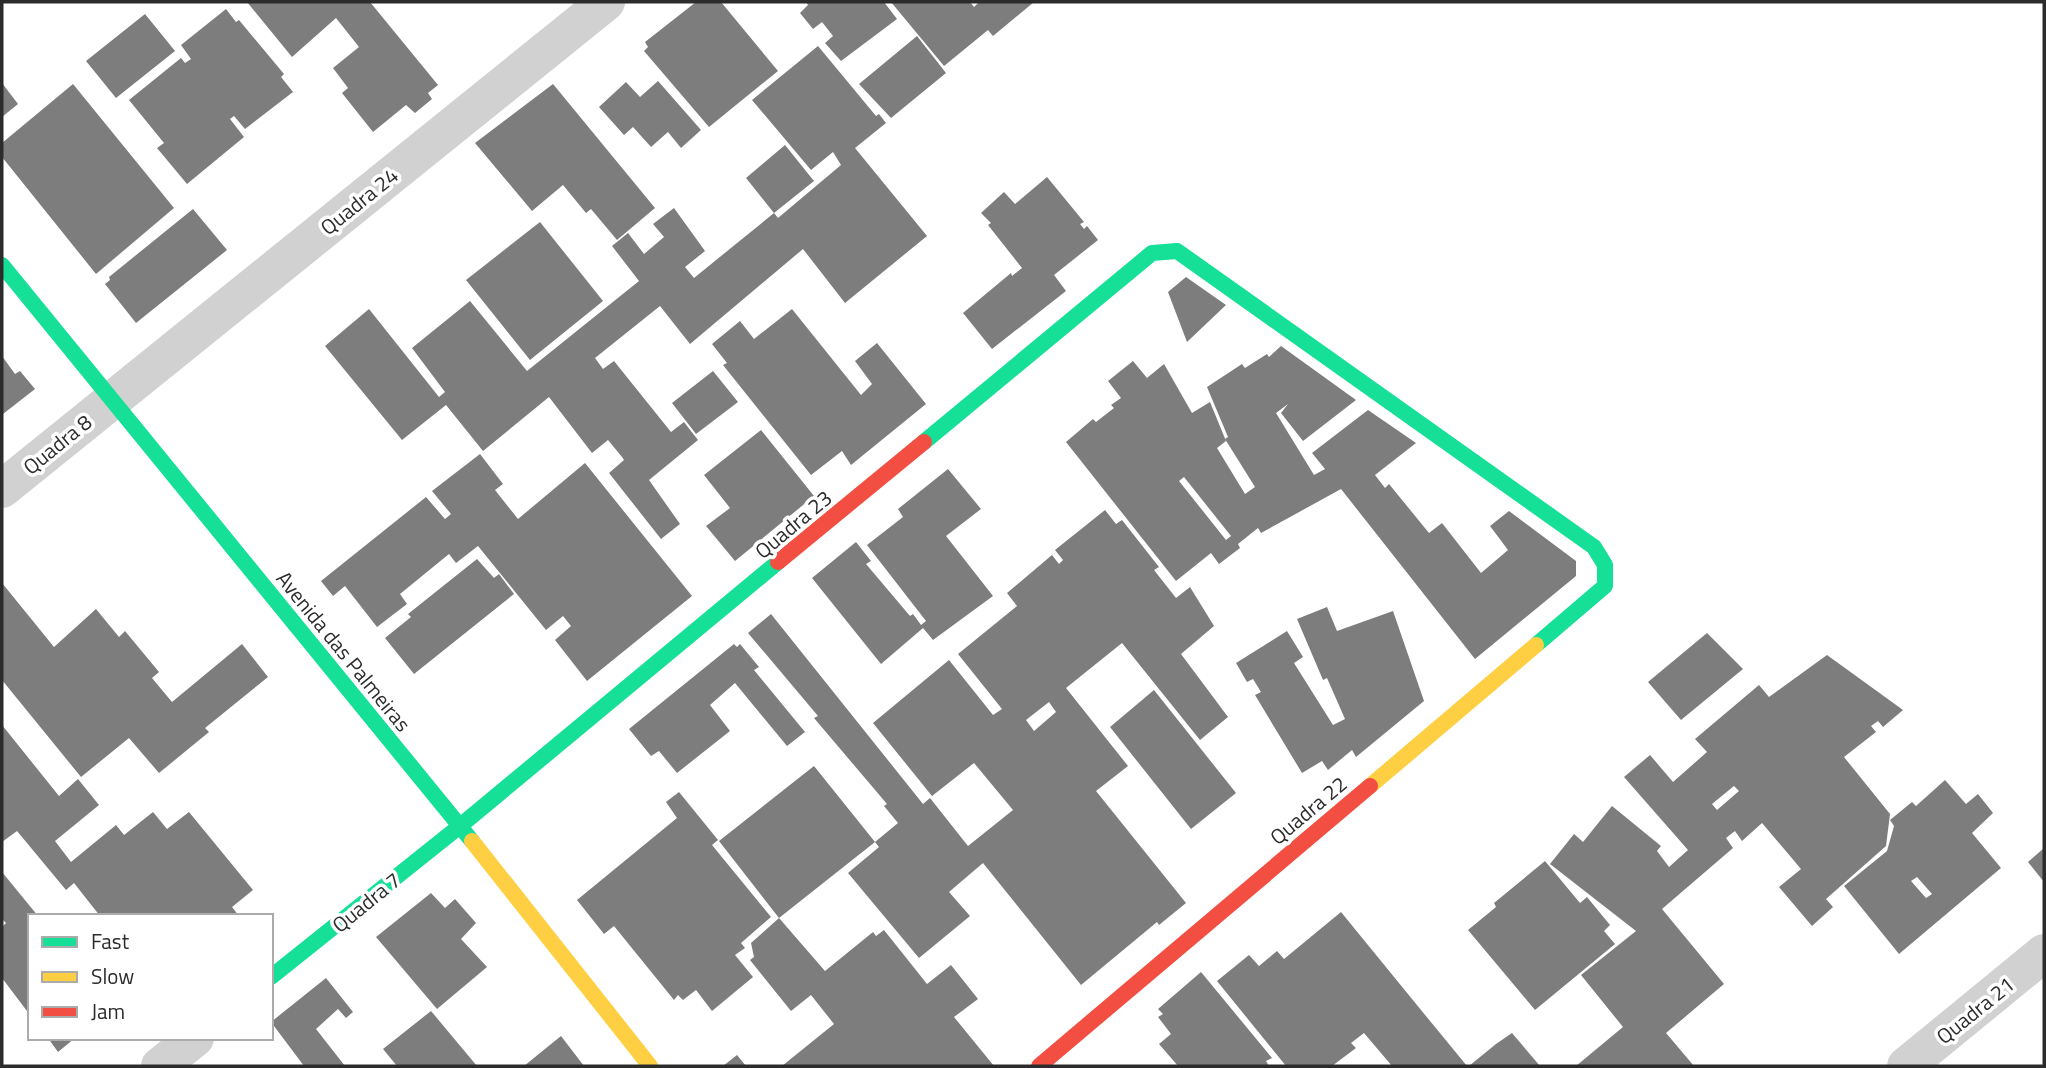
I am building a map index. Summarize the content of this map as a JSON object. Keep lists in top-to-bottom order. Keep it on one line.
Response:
{"streets":{"street":["Quadra 24","Quadra 8","Quadra 23","Avenida das Palmeiras","Quadra 22","Quadra 7","Quadra 21"]},"crossings":[["Quadra 24","Quadra 8"],["Quadra 24","Avenida das Palmeiras"],["Quadra 8","Avenida das Palmeiras"],["Quadra 23","Avenida das Palmeiras"],["Quadra 23","Quadra 22"],["Quadra 23","Quadra 7"],["Avenida das Palmeiras","Quadra 7"]],"legend":["Fast","Slow","Jam"]}
